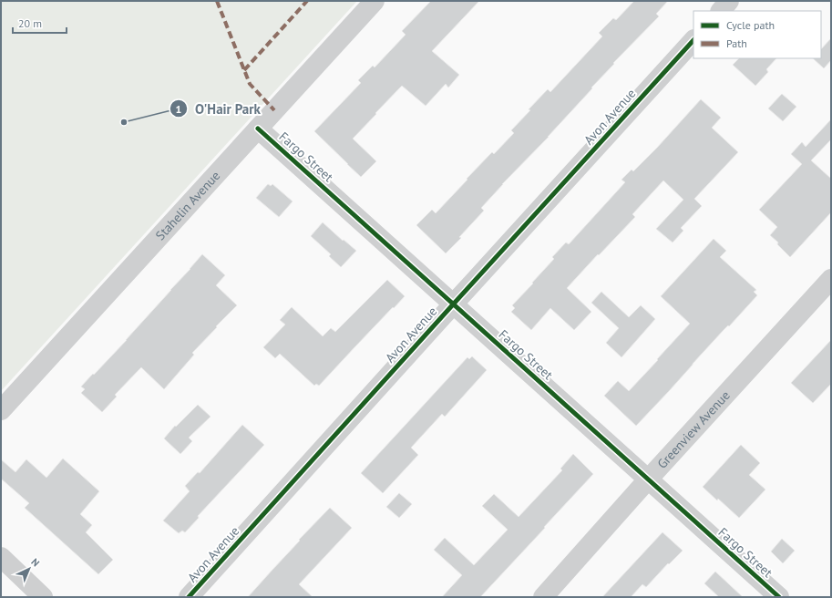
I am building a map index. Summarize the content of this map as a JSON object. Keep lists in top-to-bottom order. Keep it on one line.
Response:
{"streets":{"street":["Avon Avenue","Fargo Street","Stahelin Avenue","Greenview Avenue"]},"crossings":[["Avon Avenue","Fargo Street"],["Fargo Street","Stahelin Avenue"],["Fargo Street","Greenview Avenue"]],"places":["O'Hair Park"],"legend":["Cycle path","Path"],"scale_bar":"20 m","north":"top right"}
